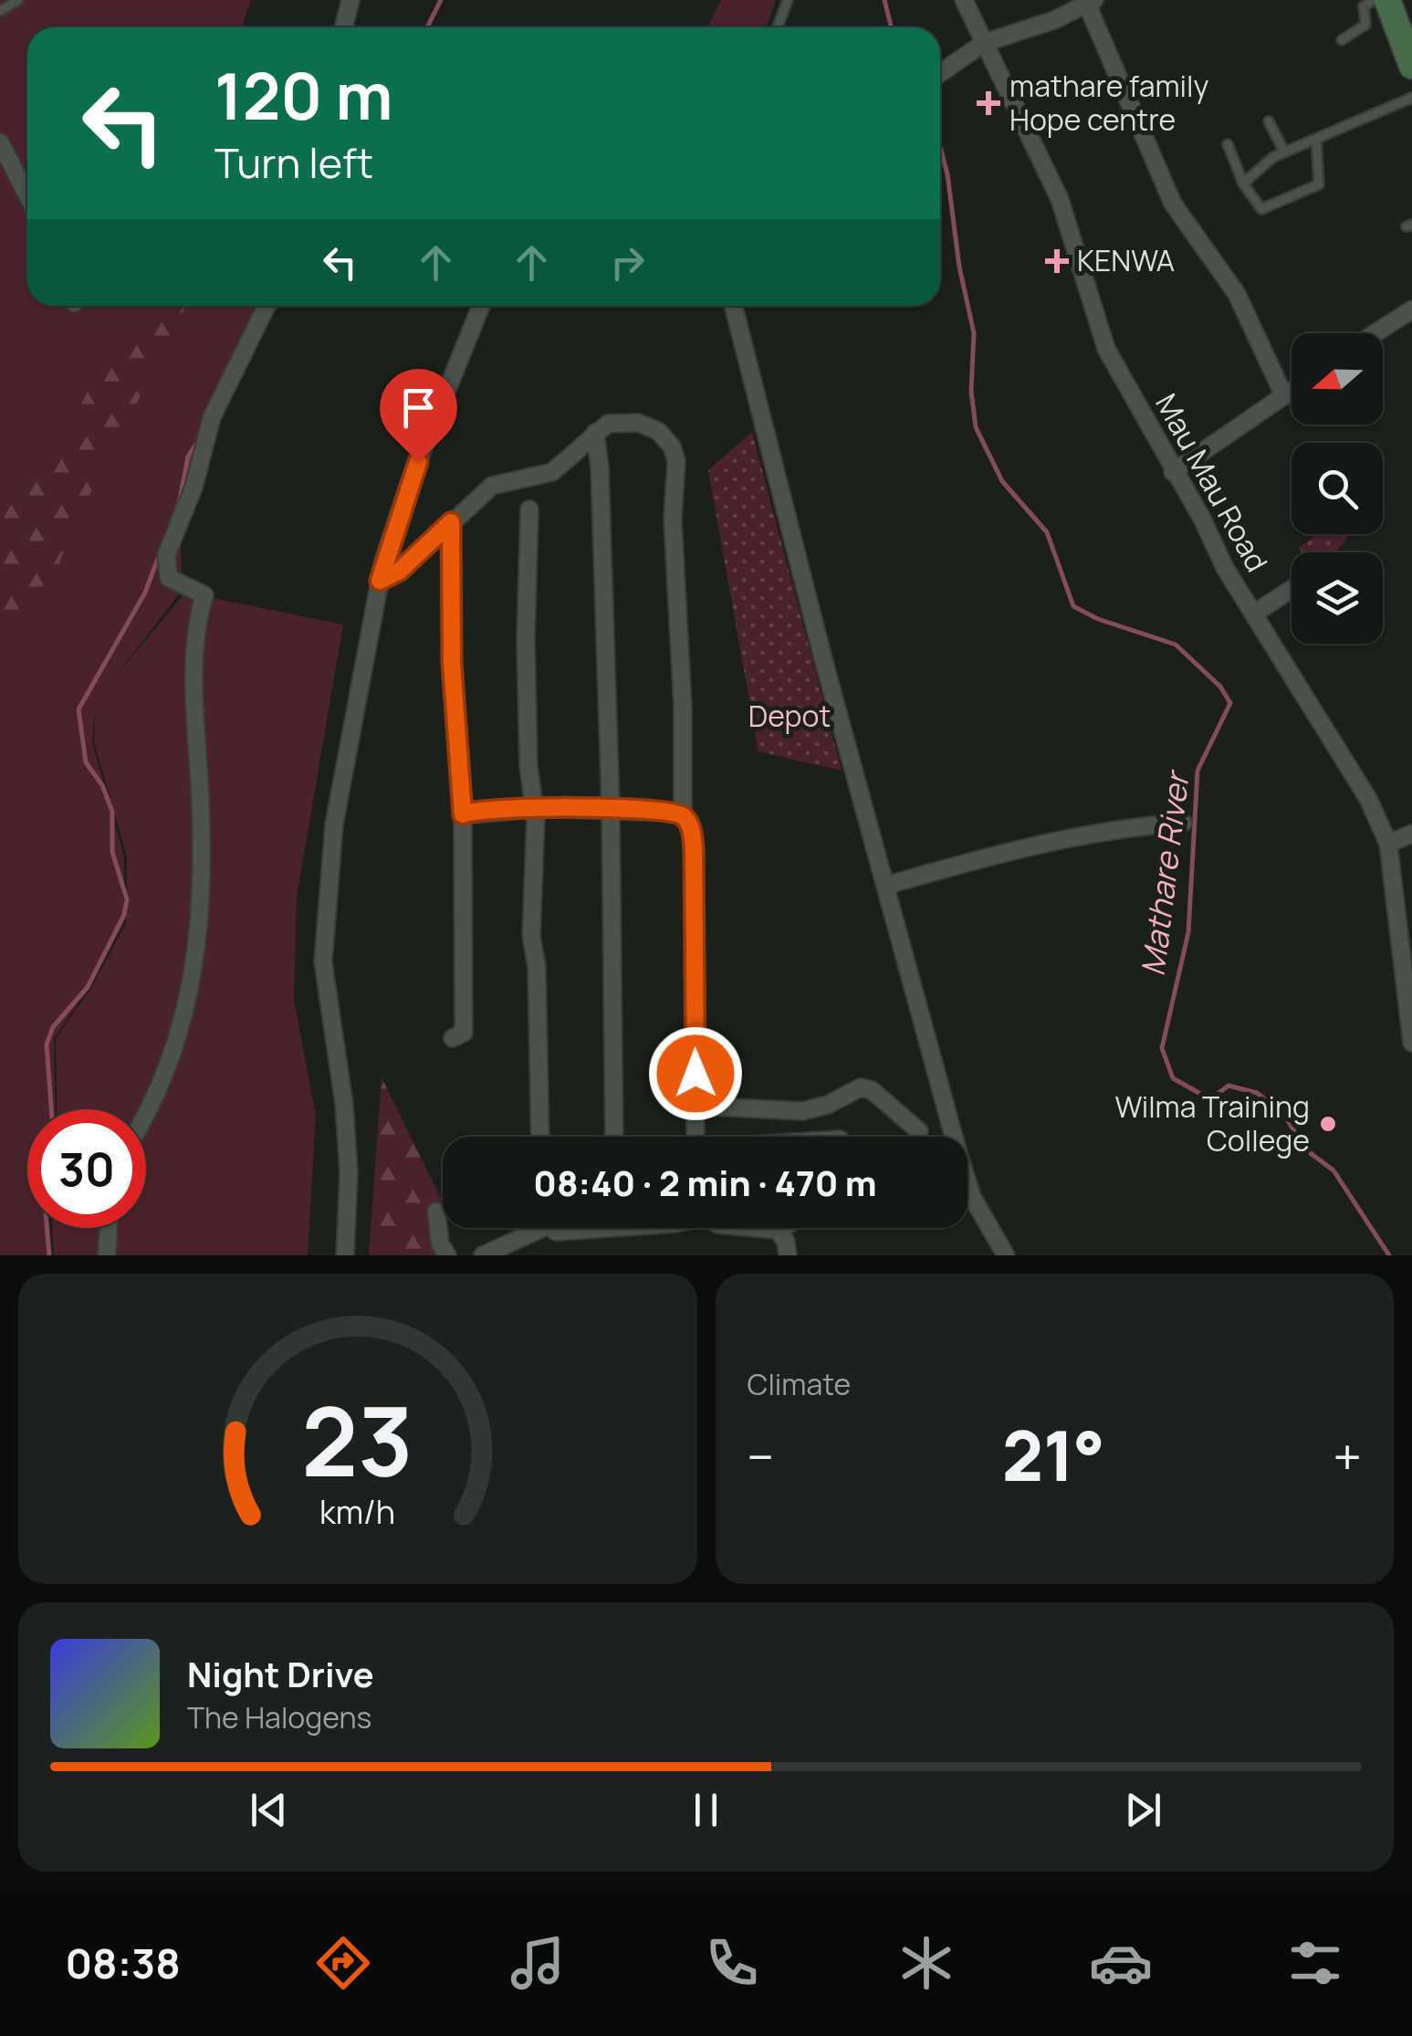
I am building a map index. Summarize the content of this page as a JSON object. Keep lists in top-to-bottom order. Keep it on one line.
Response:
{"streets":{"street":["Mau Mau Road"]},"water":["Mathare River"],"parks":["Depot"],"places":{"health":["mathare family Hope centre","KENWA"],"other":["Wilma Training College"]},"north":"left","page":{"turn":["120 m","Turn left"],"limit":"30","trip":"08:40 · 2 min · 470 m","tile":"Climate","heat":["−","21°","+"],"song":["Night Drive","The Halogens"],"tabs":"08:38","gauge":["23","km/h"]}}
